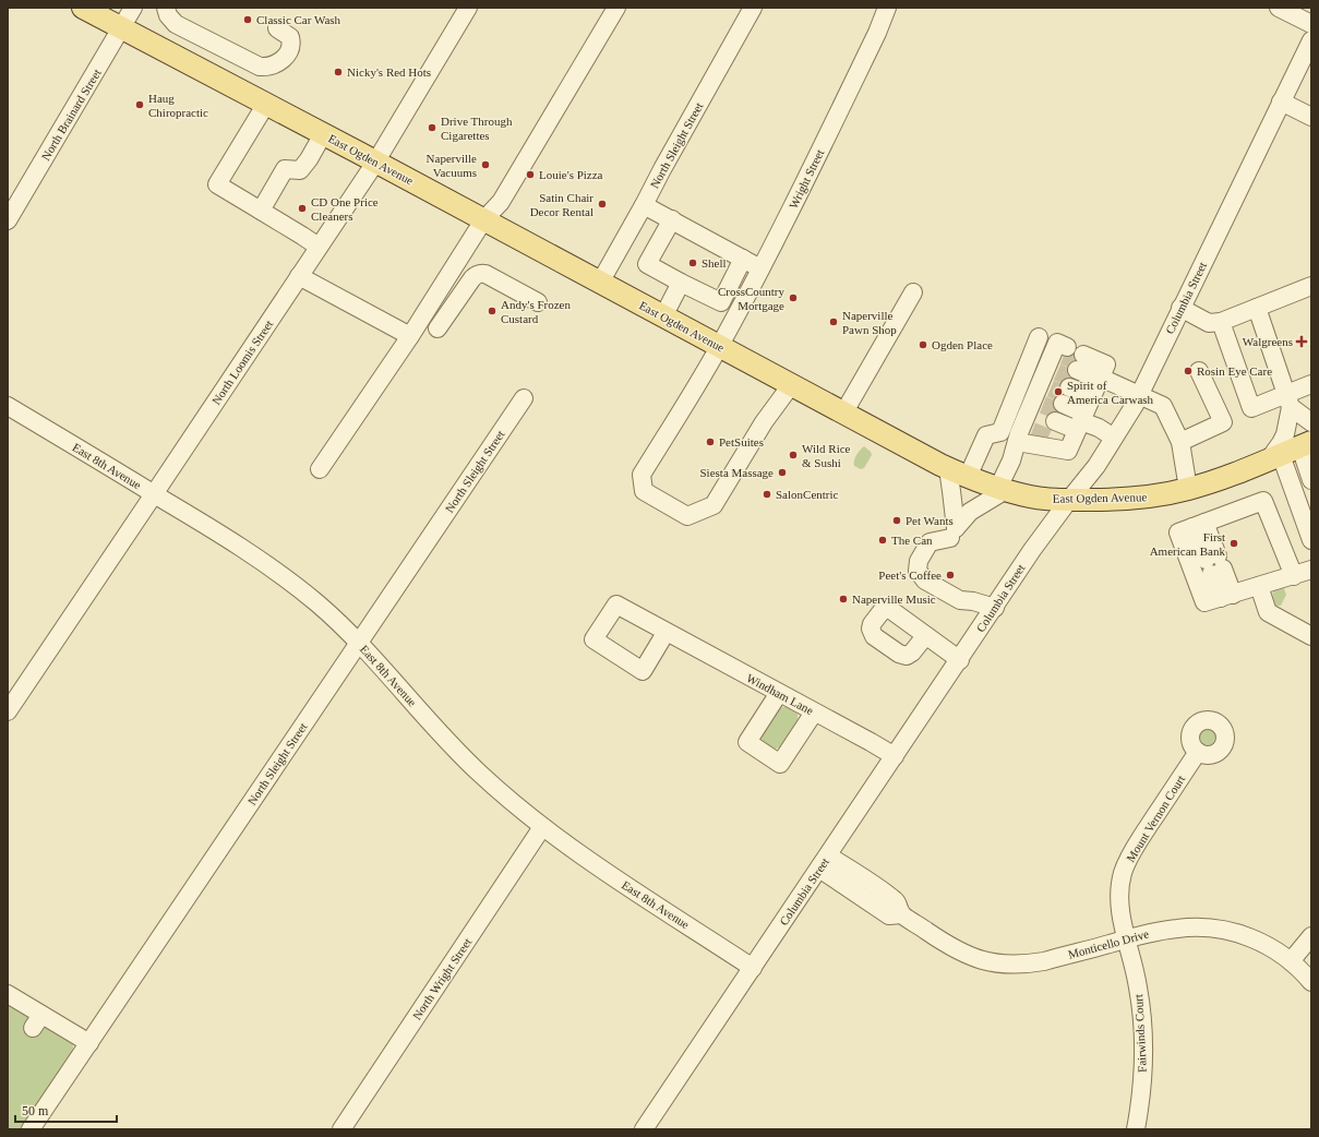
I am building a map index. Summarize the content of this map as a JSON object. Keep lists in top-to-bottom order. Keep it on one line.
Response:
{"streets":{"main road":["East Ogden Avenue"],"street":["North Brainard Street","North Sleight Street","Wright Street","Columbia Street","North Loomis Street","East 8th Avenue","Windham Lane","Mount Vernon Court","Monticello Drive","North Wright Street","Fairwinds Court"]},"crossings":[["North Brainard Street","East Ogden Avenue"],["North Sleight Street","East Ogden Avenue"],["North Sleight Street","East 8th Avenue"],["East Ogden Avenue","Wright Street"],["East Ogden Avenue","Columbia Street"],["East Ogden Avenue","North Loomis Street"],["Columbia Street","East 8th Avenue"],["Columbia Street","Windham Lane"],["Columbia Street","Monticello Drive"],["North Loomis Street","East 8th Avenue"],["East 8th Avenue","North Wright Street"],["Mount Vernon Court","Monticello Drive"],["Mount Vernon Court","Fairwinds Court"],["Monticello Drive","Fairwinds Court"]],"places":{"other":["Classic Car Wash","Nicky's Red Hots","Haug Chiropractic","Drive Through Cigarettes","Naperville Vacuums","Louie's Pizza","Satin Chair Decor Rental","CD One Price Cleaners","Shell","CrossCountry Mortgage","Andy's Frozen Custard","Naperville Pawn Shop","Ogden Place","Rosin Eye Care","Spirit of America Carwash","PetSuites","Wild Rice & Sushi","Siesta Massage","SalonCentric","Pet Wants","The Can","First American Bank","Peet's Coffee","Naperville Music"],"health":["Walgreens"]},"scale_bar":"50 m"}
